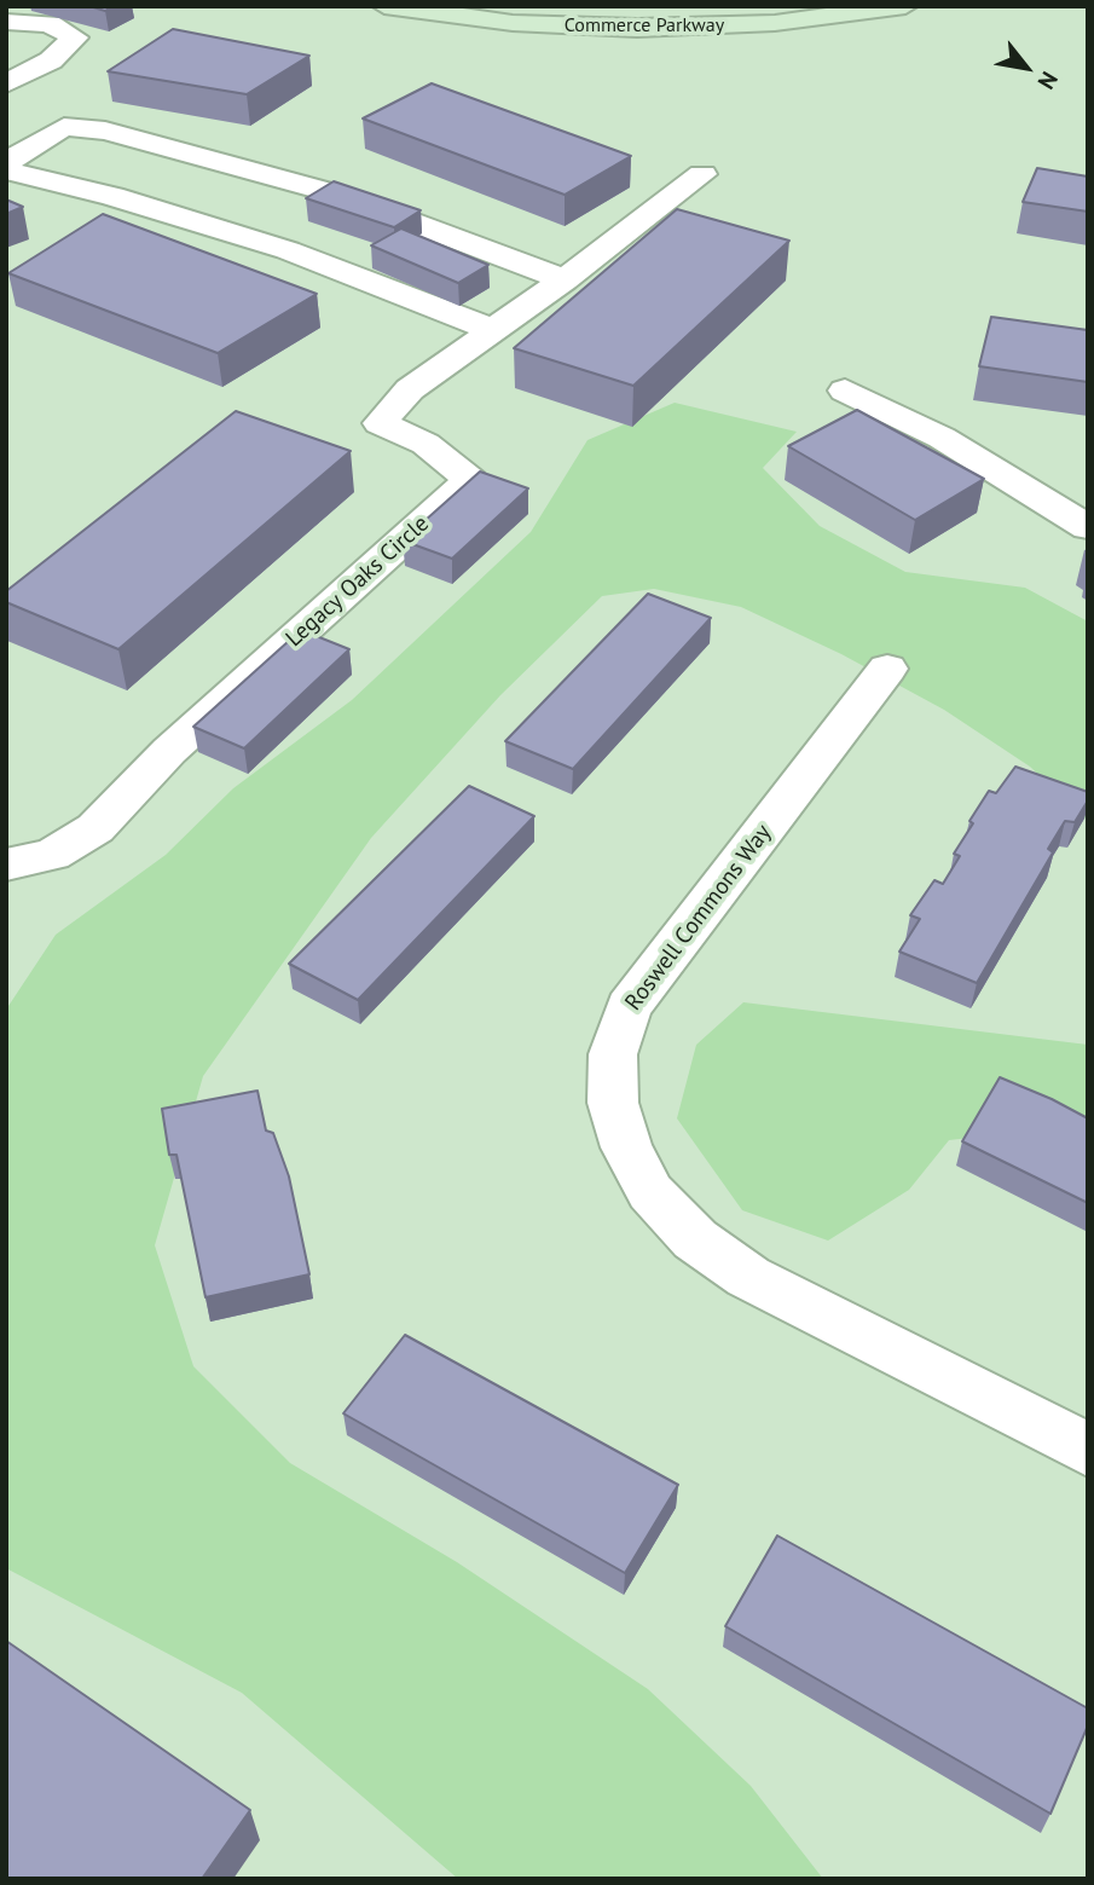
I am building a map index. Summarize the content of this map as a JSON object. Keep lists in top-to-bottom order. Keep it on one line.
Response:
{"streets":{"street":["Commerce Parkway","Legacy Oaks Circle","Roswell Commons Way"]},"north":"bottom right"}
